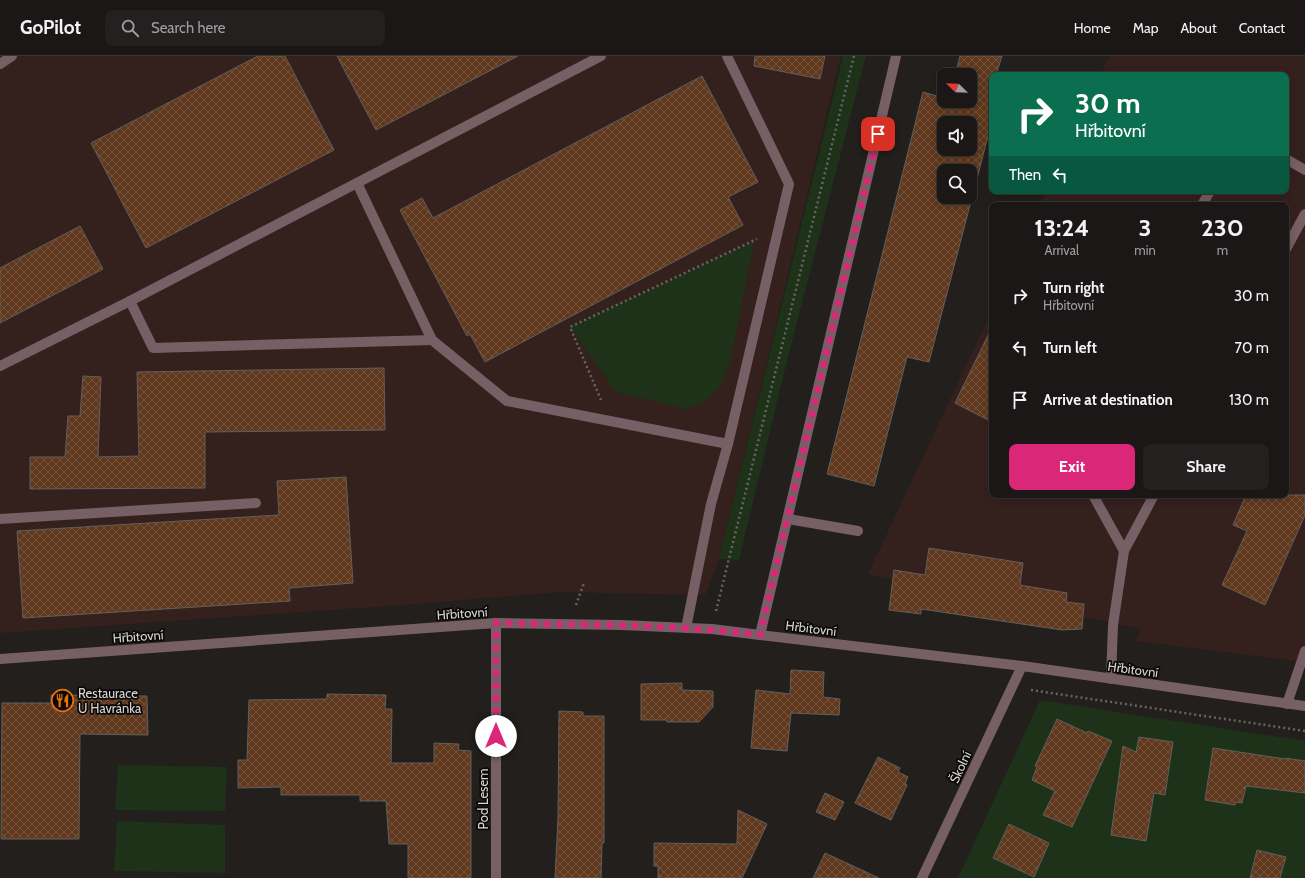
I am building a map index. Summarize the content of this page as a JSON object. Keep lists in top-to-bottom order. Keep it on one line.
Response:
{"streets":{"street":["Hřbitovní","Školní","Pod Lesem"]},"crossings":[["Hřbitovní","Školní"],["Hřbitovní","Pod Lesem"]],"places":{"restaurant":["Restaurace U Havránka"]},"north":"top left","page":{"header":"GoPilot","search":"Search here","nav":["Home","Map","About","Contact"],"turn":["30 m","Hřbitovní"],"then":"Then","eta":["13:24","Arrival","3","min","230","m"],"list":[{"name":"Turn right","note":"Hřbitovní","value":"30 m"},{"name":"Turn left","value":"70 m"},{"name":"Arrive at destination","value":"130 m"}],"buttons":["Exit","Share"]}}
